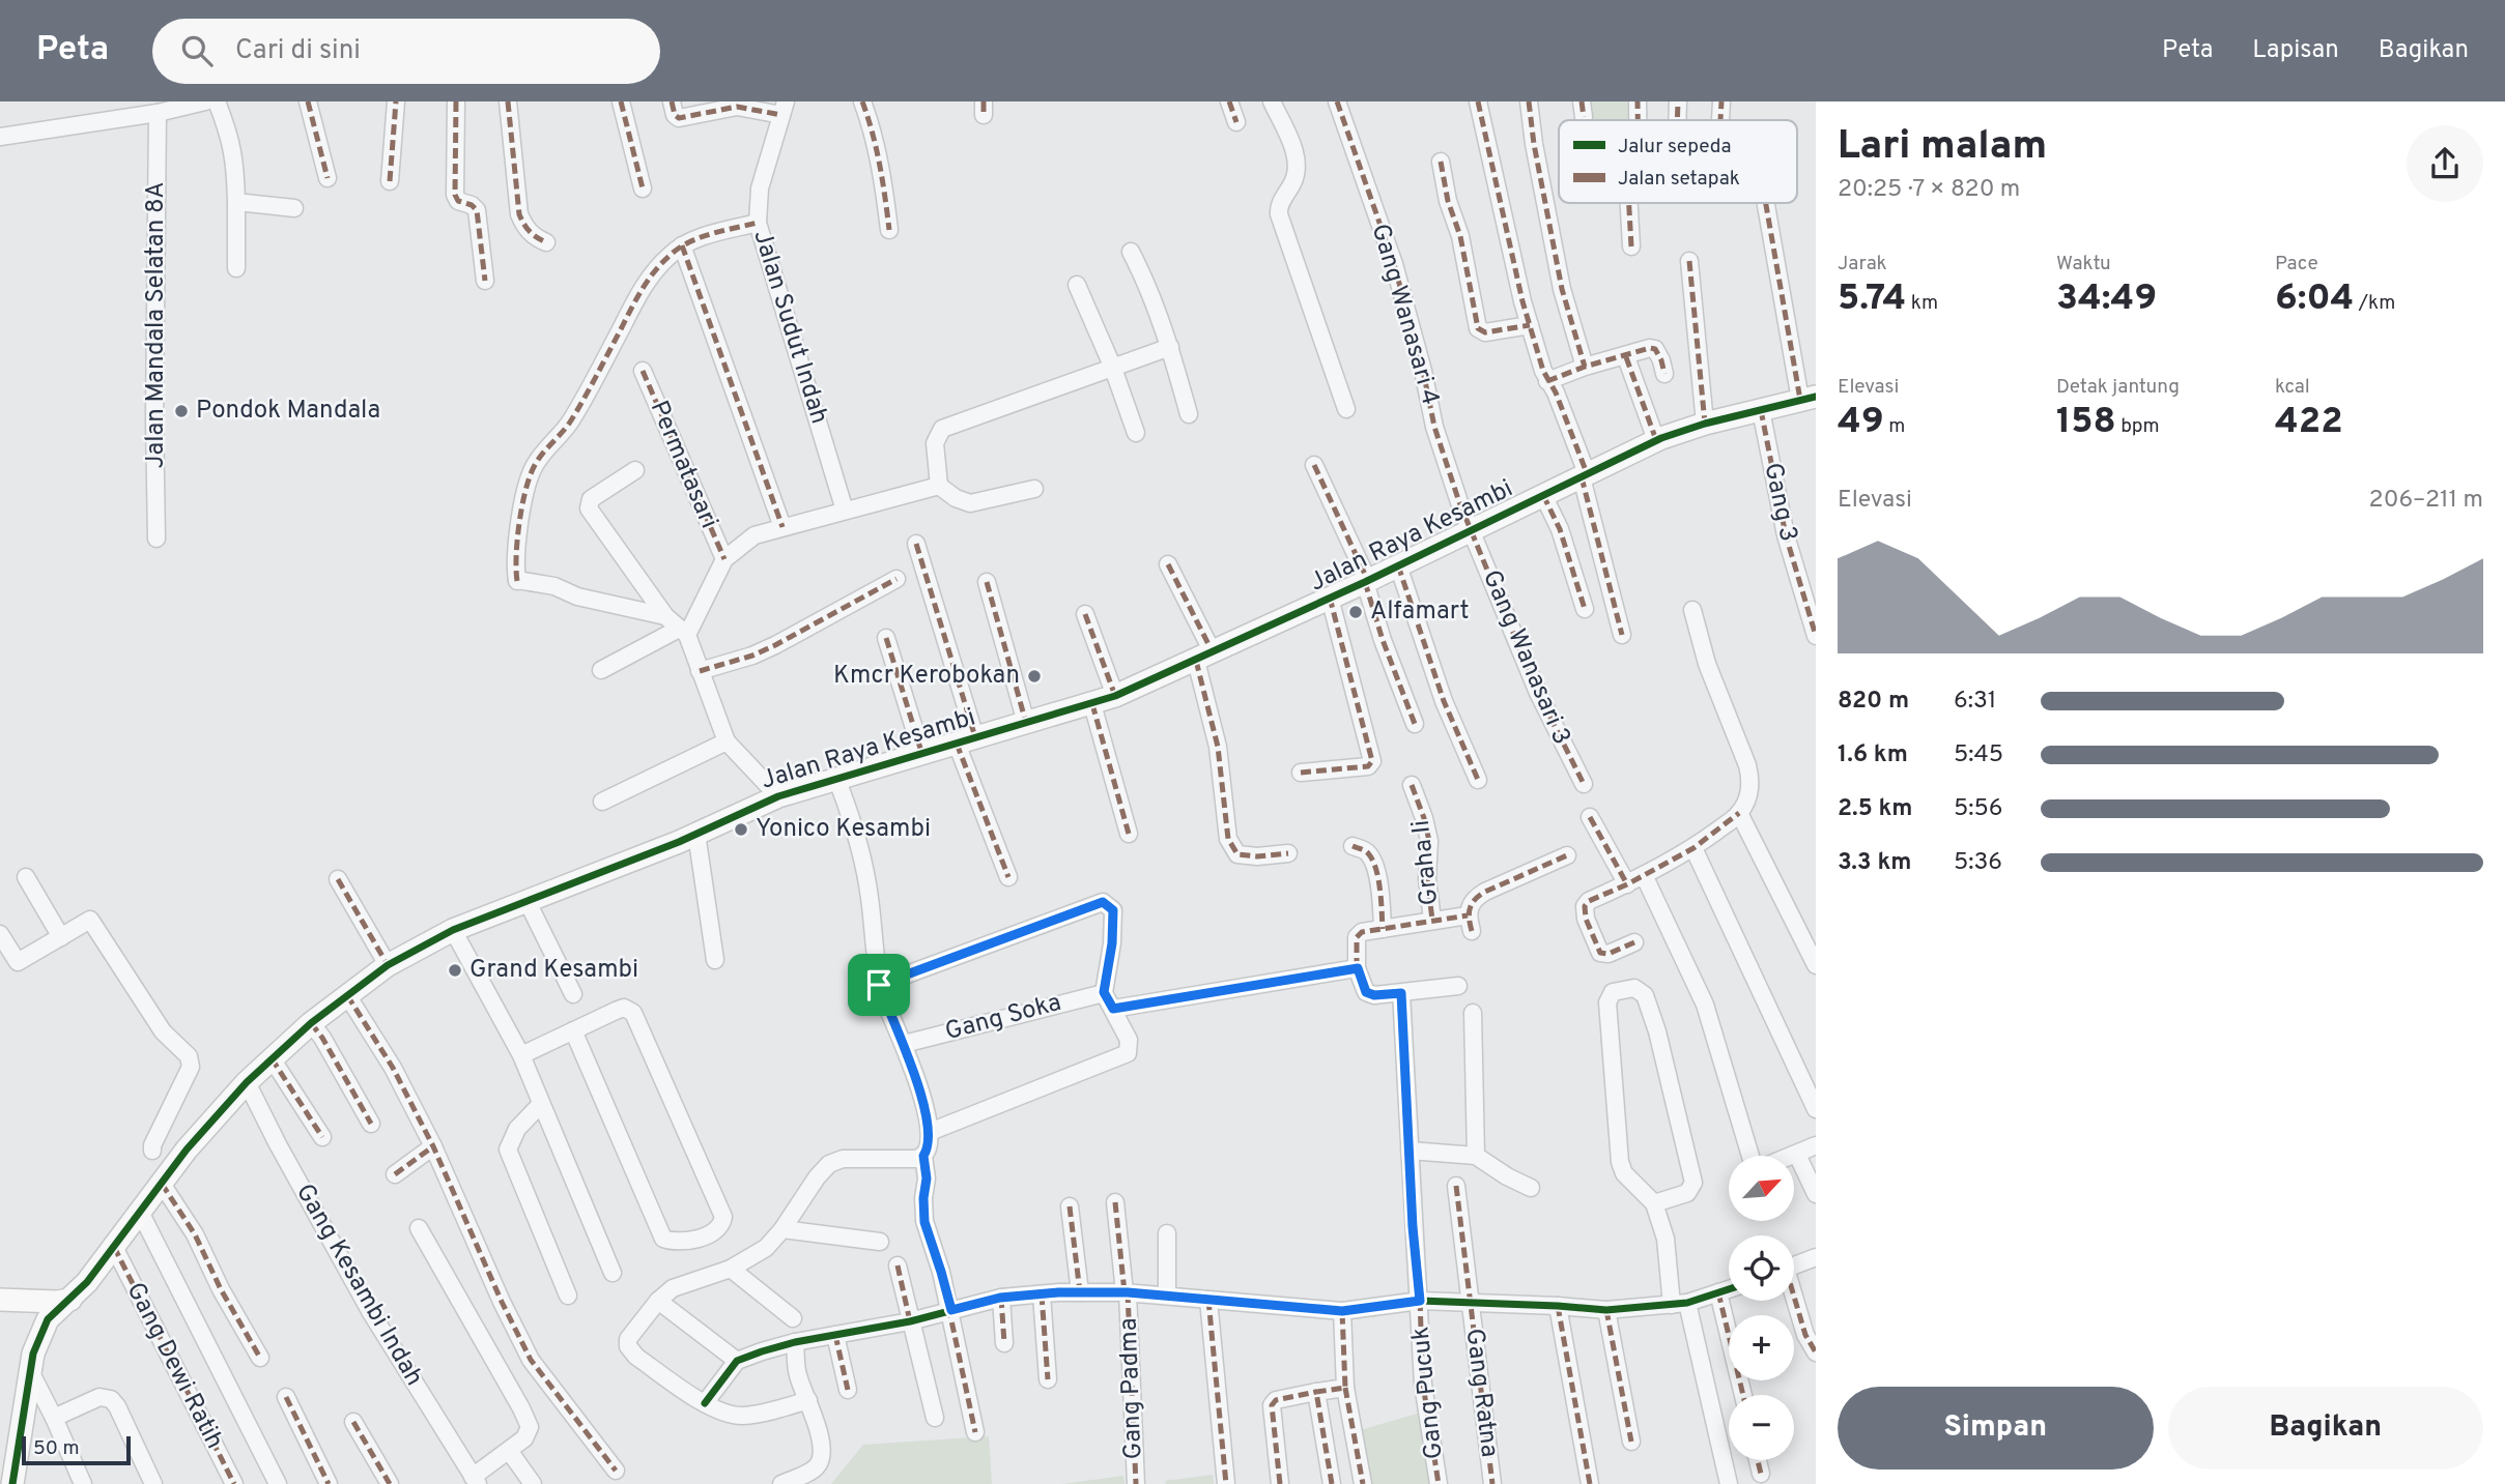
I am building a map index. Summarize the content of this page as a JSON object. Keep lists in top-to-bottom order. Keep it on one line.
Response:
{"streets":{"street":["Gang Wanasari 4","Jalan Mandala Selatan 8A","Jalan Sudut Indah","Permatasari","Gang 3","Jalan Raya Kesambi","Gang Wanasari 3","Graha Ii","Gang Soka","Gang Kesambi Indah","Gang Dewi Ratih","Gang Padma","Gang Pucuk","Gang Ratna"]},"crossings":[["Gang Wanasari 4","Jalan Raya Kesambi"],["Gang Wanasari 4","Gang Wanasari 3"],["Gang 3","Jalan Raya Kesambi"],["Jalan Raya Kesambi","Gang Wanasari 3"],["Jalan Raya Kesambi","Gang Kesambi Indah"],["Jalan Raya Kesambi","Gang Dewi Ratih"]],"places":["Pondok Mandala","Alfamart","Kmcr Kerobokan","Yonico Kesambi","Grand Kesambi"],"legend":["Jalur sepeda","Jalan setapak"],"scale_bar":"50 m","north":"top right","page":{"header":"Peta","search":"Cari di sini","nav":["Peta","Lapisan","Bagikan"],"heading":["Lari malam","20:25 · 7 × 820 m"],"stats":[["Jarak","5.74 km"],["Waktu","34:49"],["Pace","6:04 /km"],["Elevasi","49 m"],["Detak jantung","158 bpm"],["kcal","422"]],"chart":["Elevasi","206–211 m"],"list":[{"name":"820 m","note":"6:31"},{"name":"1.6 km","note":"5:45"},{"name":"2.5 km","note":"5:56"},{"name":"3.3 km","note":"5:36"}],"map_buttons":["+","−"],"buttons":["Simpan","Bagikan"],"scale":"50 m"}}
